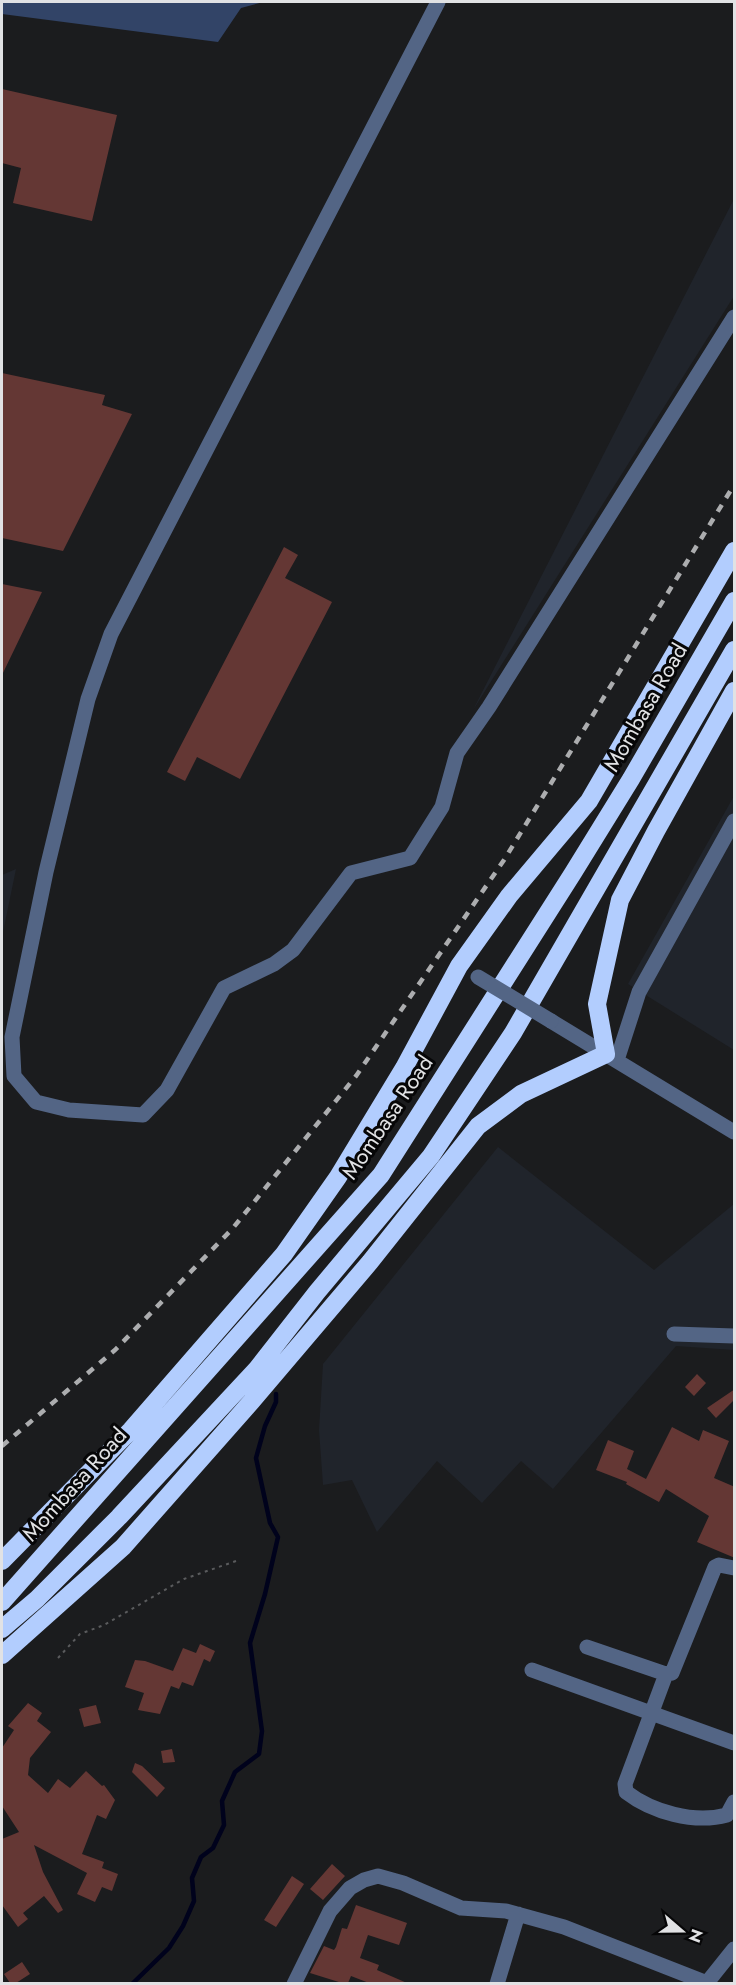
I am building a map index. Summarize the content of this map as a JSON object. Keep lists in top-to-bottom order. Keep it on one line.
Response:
{"streets":{"highway":["Mombasa Road"]},"north":"right"}
